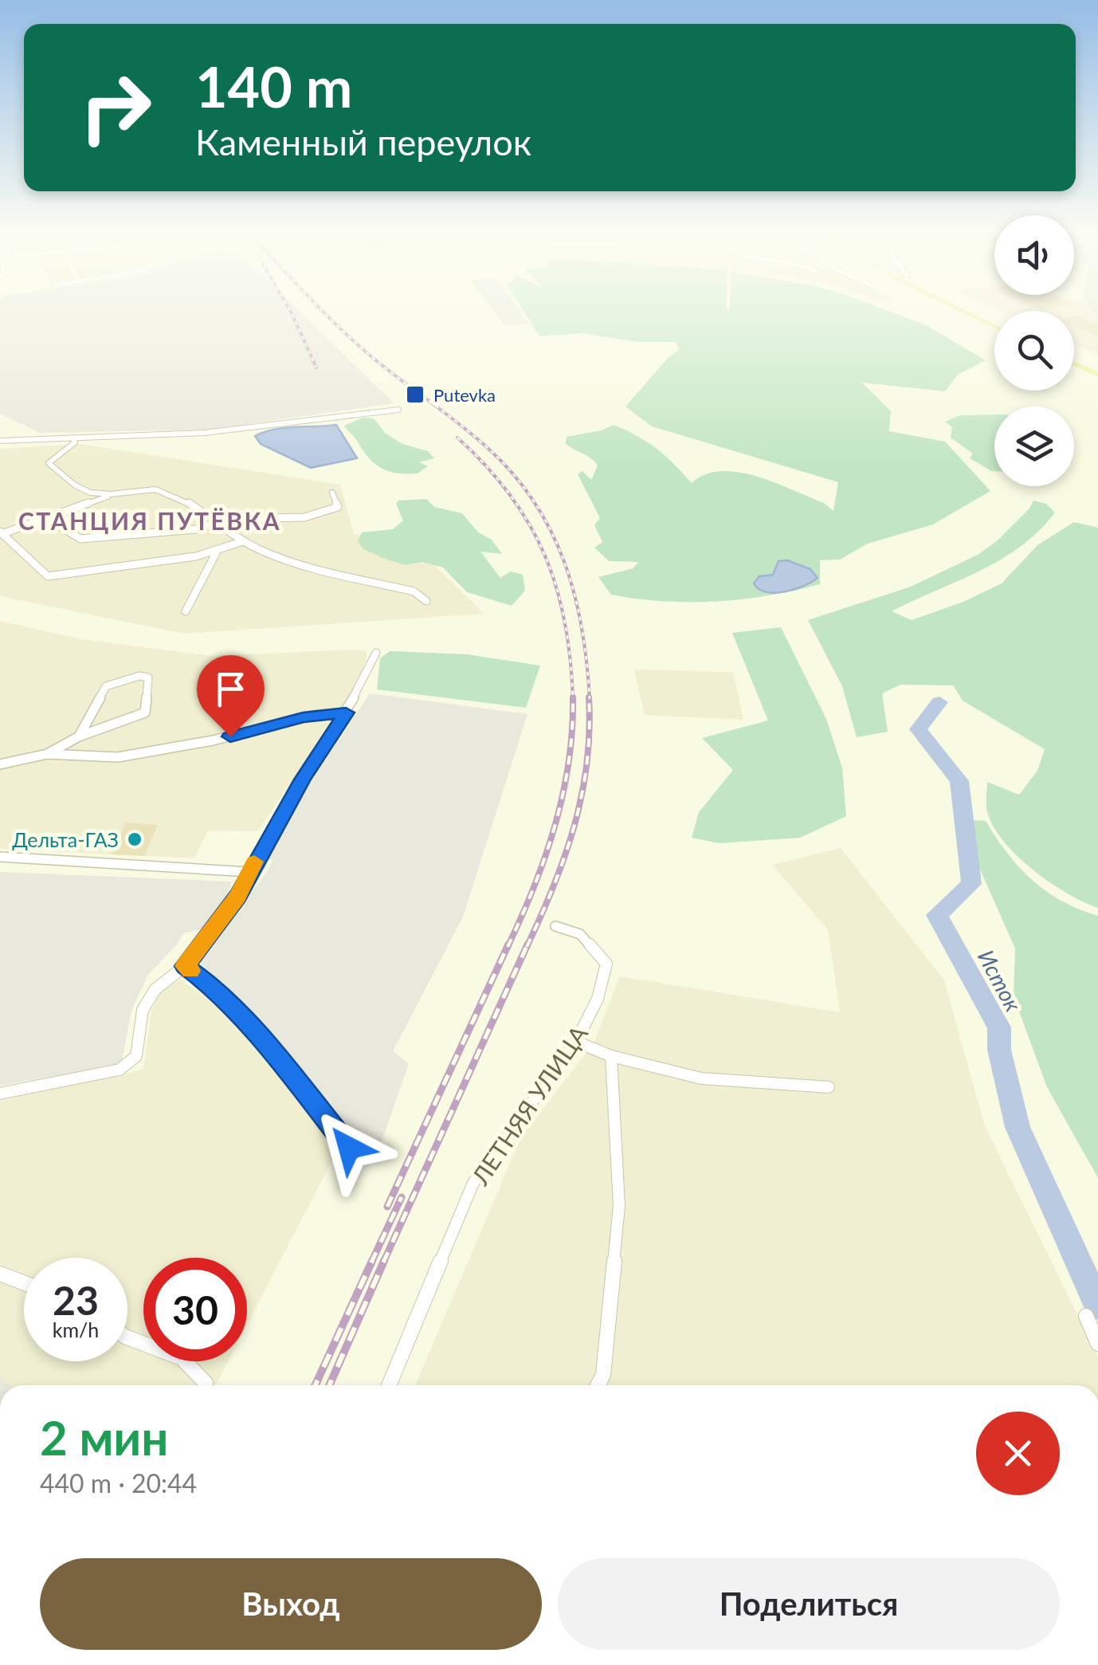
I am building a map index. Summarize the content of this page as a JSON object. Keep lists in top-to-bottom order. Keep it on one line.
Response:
{"streets":{"street":["ЛЕТНЯЯ УЛИЦА"]},"districts":["СТАНЦИЯ ПУТЁВКА"],"water":["Исток"],"places":{"transit":["Putevka"],"other":["Дельта-ГАЗ"]},"page":{"turn":["140 m","Каменный переулок"],"speed":"23 km/h","limit":"30","heading":["2 мин","440 m · 20:44"],"buttons":["Выход","Поделиться"]}}
